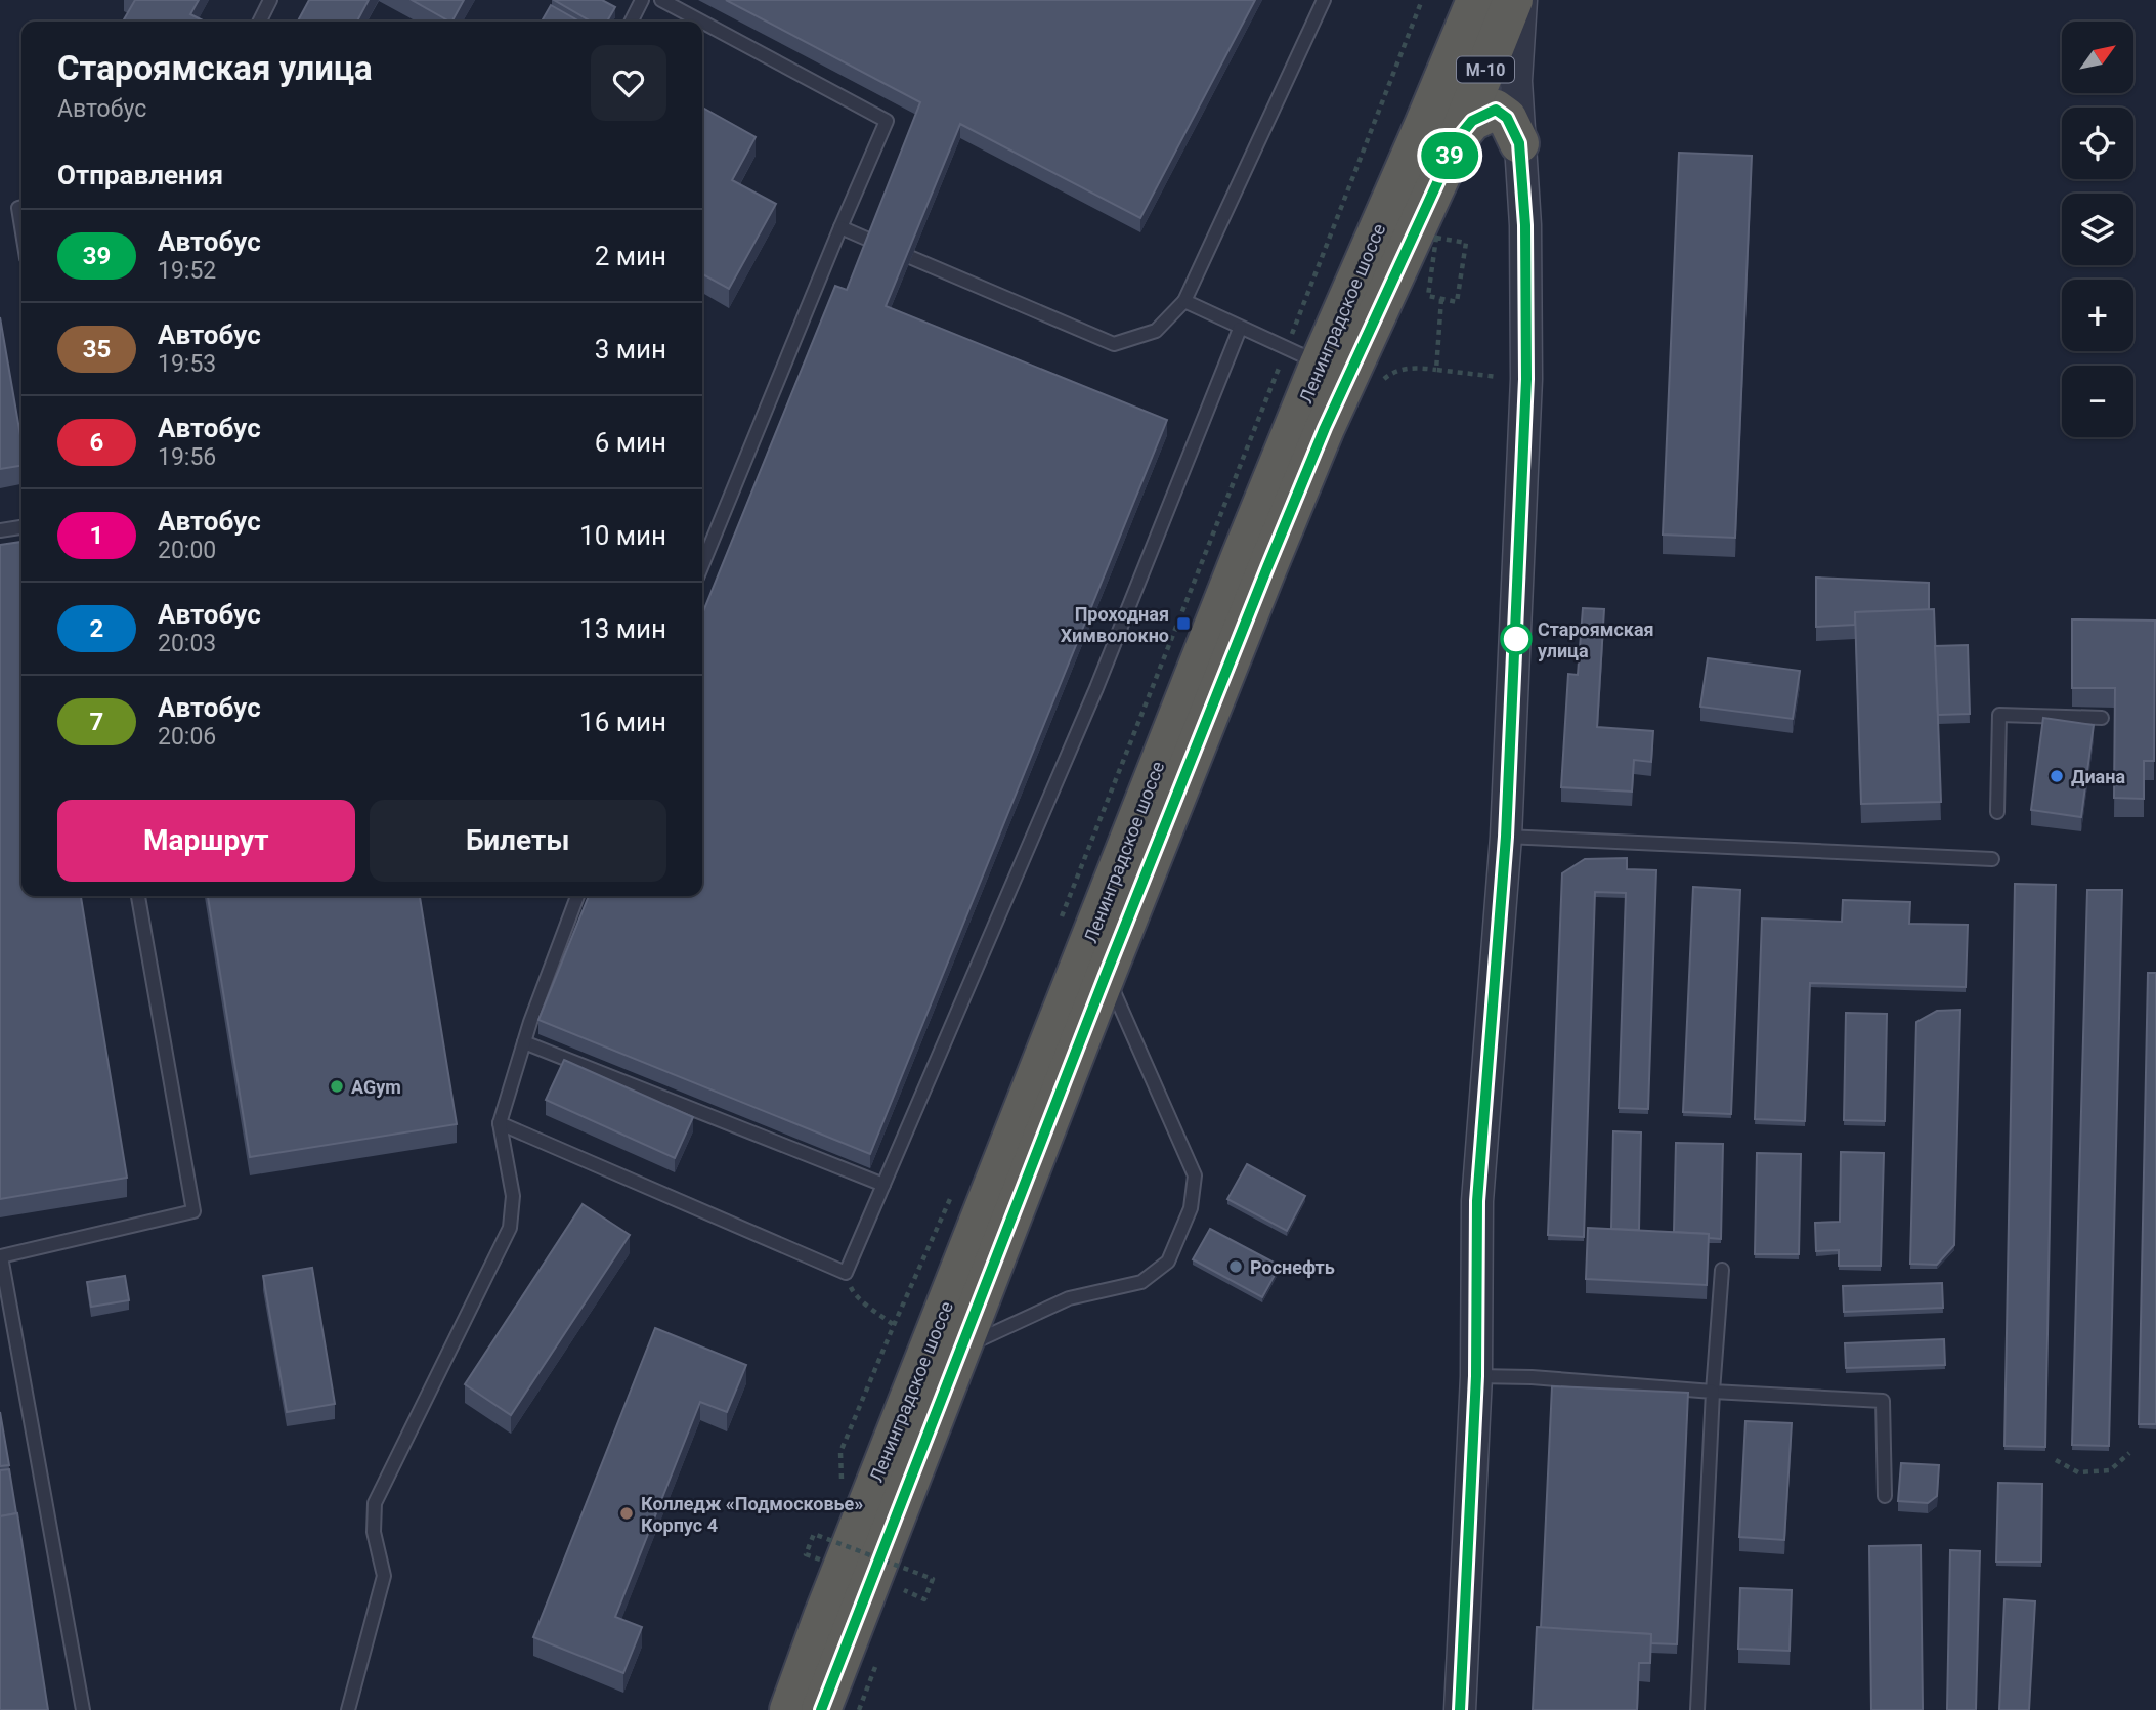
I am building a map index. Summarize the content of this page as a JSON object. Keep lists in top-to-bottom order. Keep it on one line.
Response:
{"streets":{"highway":["М-10","Ленинградское шоссе"]},"places":{"transit":["Проходная Химволокно"],"other":["Староямская улица","Диана","AGym","Роснефть","Колледж «Подмосковье» Корпус 4"]},"lines":["bus line 39"],"north":"top right","page":{"on_map":"39","map_buttons":["+","−"],"heading":[["Староямская улица","Автобус"],"Отправления"],"list":[{"mark":"39","name":"Автобус","note":"19:52","value":"2 мин"},{"mark":"35","name":"Автобус","note":"19:53","value":"3 мин"},{"mark":"6","name":"Автобус","note":"19:56","value":"6 мин"},{"mark":"1","name":"Автобус","note":"20:00","value":"10 мин"},{"mark":"2","name":"Автобус","note":"20:03","value":"13 мин"},{"mark":"7","name":"Автобус","note":"20:06","value":"16 мин"}],"buttons":["Маршрут","Билеты"]}}
